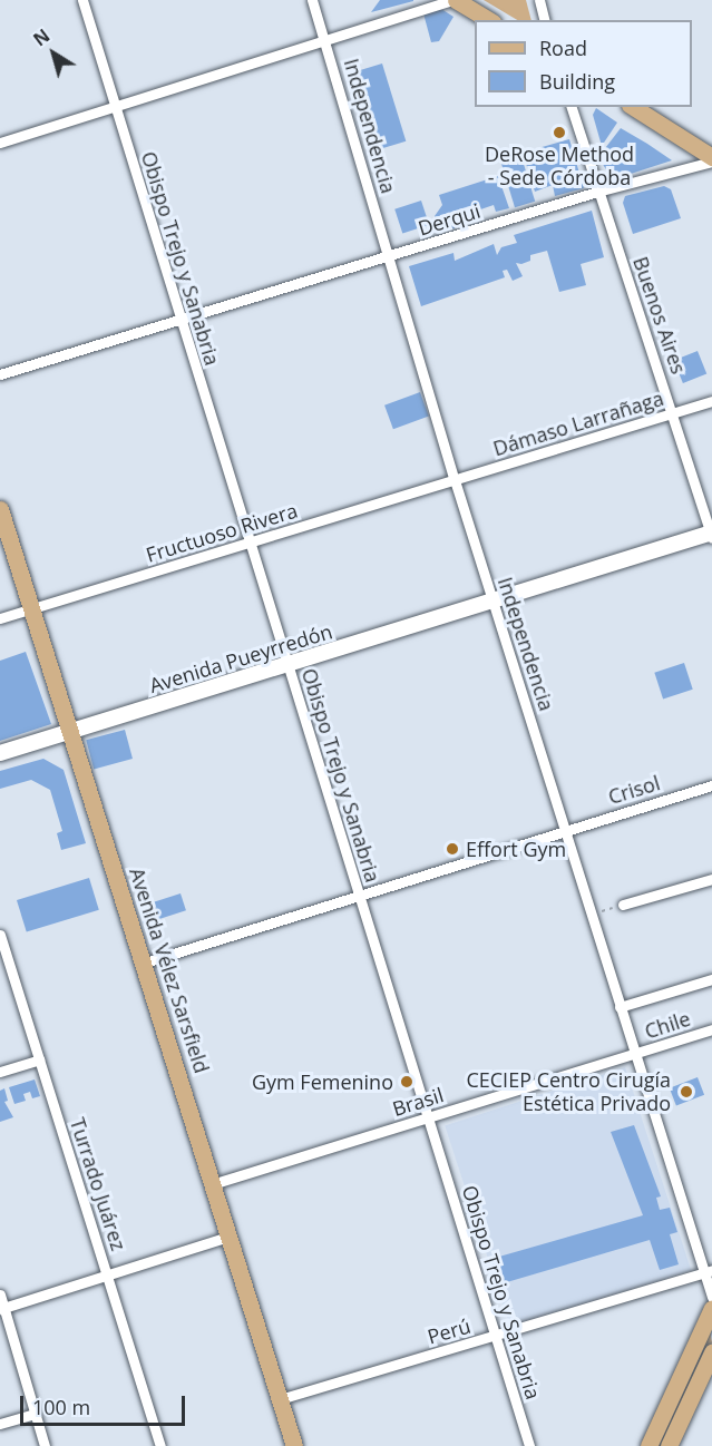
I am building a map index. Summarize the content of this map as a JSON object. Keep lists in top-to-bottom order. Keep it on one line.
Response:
{"streets":{"main road":["Avenida Pueyrredón","Avenida Vélez Sarsfield"],"street":["Independencia","Derqui","Obispo Trejo y Sanabria","Buenos Aires","Dámaso Larrañaga","Fructuoso Rivera","Crisol","Chile","Brasil","Turrado Juárez","Perú"]},"crossings":[["Independencia","Derqui"],["Independencia","Dámaso Larrañaga"],["Independencia","Fructuoso Rivera"],["Independencia","Avenida Pueyrredón"],["Independencia","Crisol"],["Independencia","Chile"],["Independencia","Brasil"],["Independencia","Perú"],["Derqui","Obispo Trejo y Sanabria"],["Derqui","Buenos Aires"],["Obispo Trejo y Sanabria","Fructuoso Rivera"],["Obispo Trejo y Sanabria","Avenida Pueyrredón"],["Obispo Trejo y Sanabria","Crisol"],["Obispo Trejo y Sanabria","Brasil"],["Obispo Trejo y Sanabria","Perú"],["Buenos Aires","Dámaso Larrañaga"],["Buenos Aires","Avenida Pueyrredón"],["Dámaso Larrañaga","Fructuoso Rivera"],["Fructuoso Rivera","Avenida Vélez Sarsfield"],["Avenida Pueyrredón","Avenida Vélez Sarsfield"],["Crisol","Avenida Vélez Sarsfield"],["Avenida Vélez Sarsfield","Brasil"],["Avenida Vélez Sarsfield","Perú"],["Chile","Brasil"]],"places":["DeRose Method - Sede Córdoba","Effort Gym","Gym Femenino","CECIEP Centro Cirugía Estética Privado"],"legend":["Road","Building"],"scale_bar":"100 m","north":"top left"}
